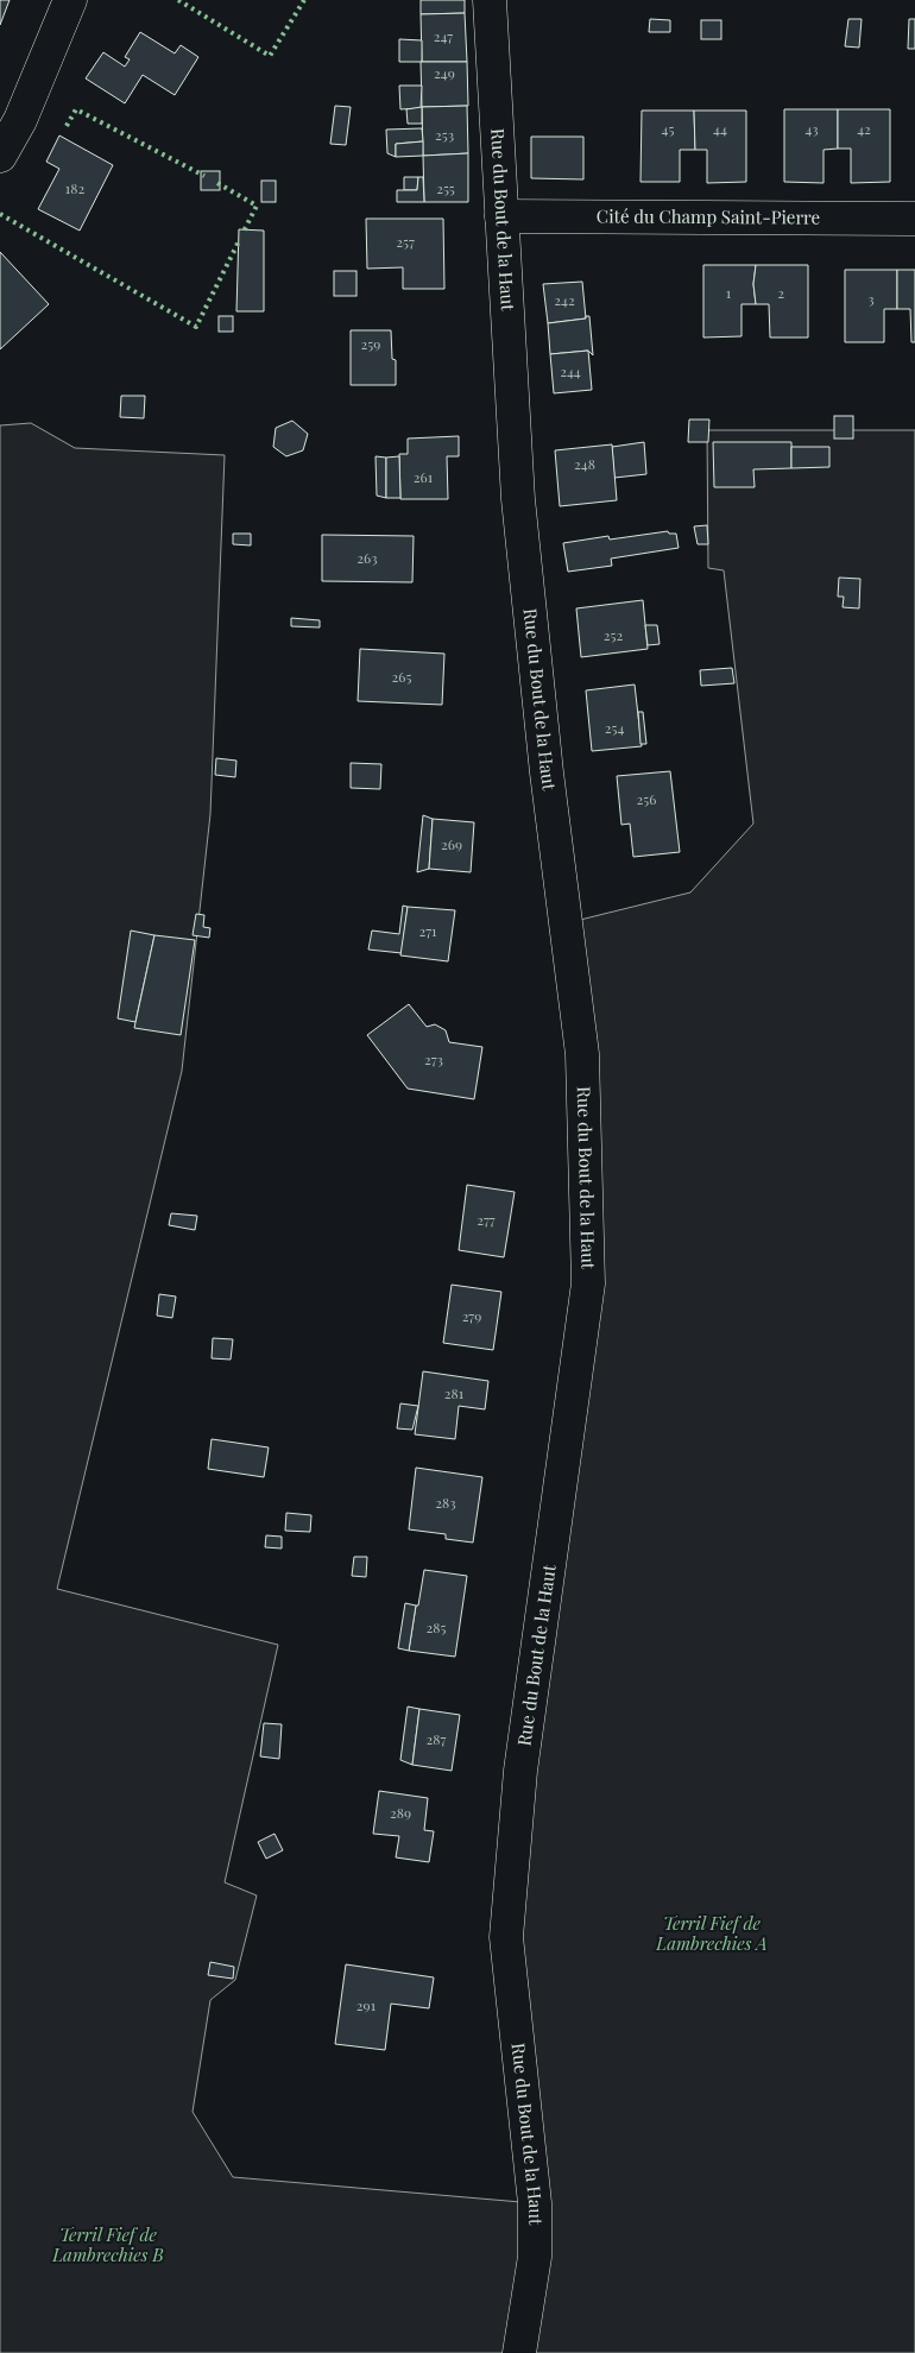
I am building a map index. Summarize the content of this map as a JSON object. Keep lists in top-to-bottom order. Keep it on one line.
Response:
{"streets":{"street":["Cité du Champ Saint-Pierre","Rue du Bout de la Haut"]},"crossings":[["Cité du Champ Saint-Pierre","Rue du Bout de la Haut"]],"parks":["Terril Fief de Lambrechies A","Terril Fief de Lambrechies B"],"house_numbers":["247","249","45","44","43","42","253","182","255","257","1","2","3","242","259","244","248","261","263","252","265","254","256","269","271","273","277","279","281","283","285","287","289","291"]}
